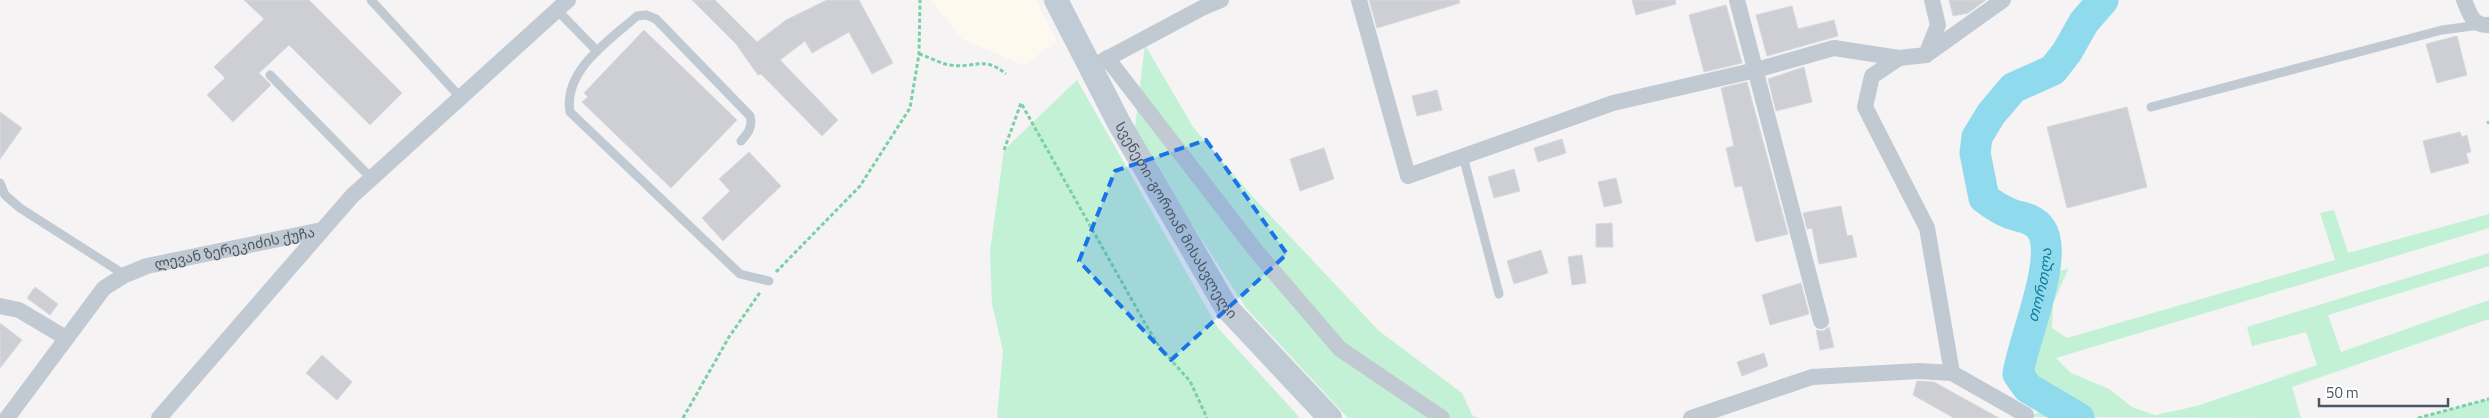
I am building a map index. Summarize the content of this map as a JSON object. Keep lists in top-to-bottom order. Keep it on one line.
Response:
{"streets":{"main road":["სვენეთი-გორთან მისასვლელი"],"street":["ლევან ზერეკიძის ქუჩა"]},"water":["თორთლა"],"scale_bar":"50 m"}
